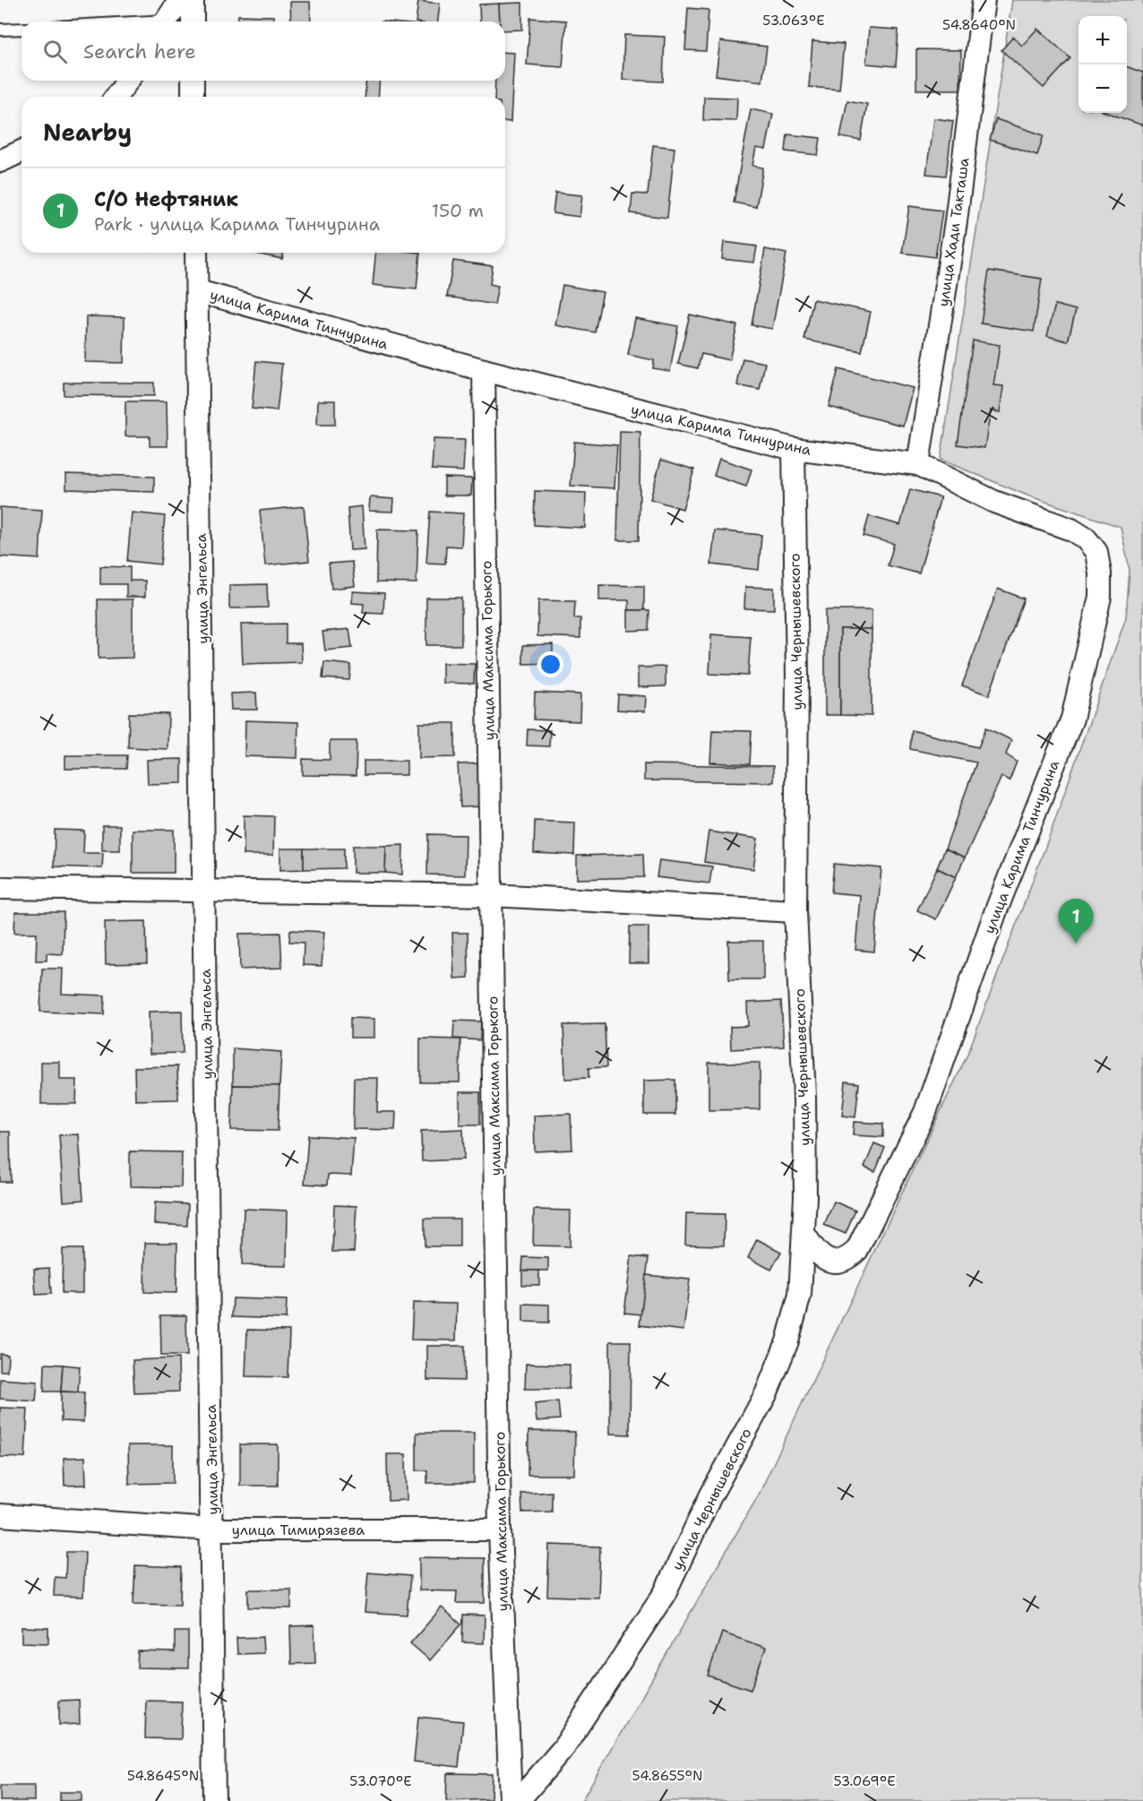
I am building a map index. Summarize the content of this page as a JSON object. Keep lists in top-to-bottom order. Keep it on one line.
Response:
{"streets":{"street":["улица Хади Такташа","улица Карима Тинчурина","улица Энгельса","улица Чернышевского","улица Максима Горького","улица Тимирязева"]},"crossings":[["улица Хади Такташа","улица Карима Тинчурина"],["улица Карима Тинчурина","улица Энгельса"],["улица Карима Тинчурина","улица Чернышевского"],["улица Карима Тинчурина","улица Максима Горького"],["улица Энгельса","улица Тимирязева"],["улица Максима Горького","улица Тимирязева"]],"page":{"map_buttons":["+","−"],"search":"Search here","heading":"Nearby","list":[{"mark":"1","name":"С/О Нефтяник","note":"Park · улица Карима Тинчурина","value":"150 m"}],"pins":"1"},"coordinates":["53.063°E","54.8640°N","54.8645°N","54.8655°N","53.070°E","53.069°E"]}
